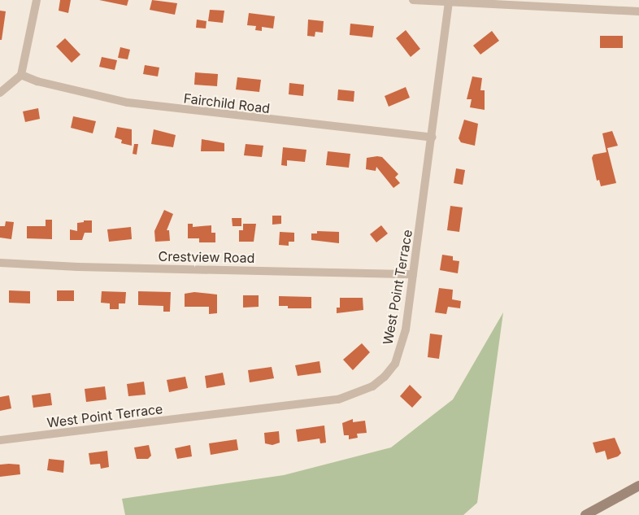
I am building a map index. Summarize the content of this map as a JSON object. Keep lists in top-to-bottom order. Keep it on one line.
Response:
{"streets":{"street":["Fairchild Road","Crestview Road","West Point Terrace"]},"crossings":[["Fairchild Road","West Point Terrace"],["Crestview Road","West Point Terrace"]]}
